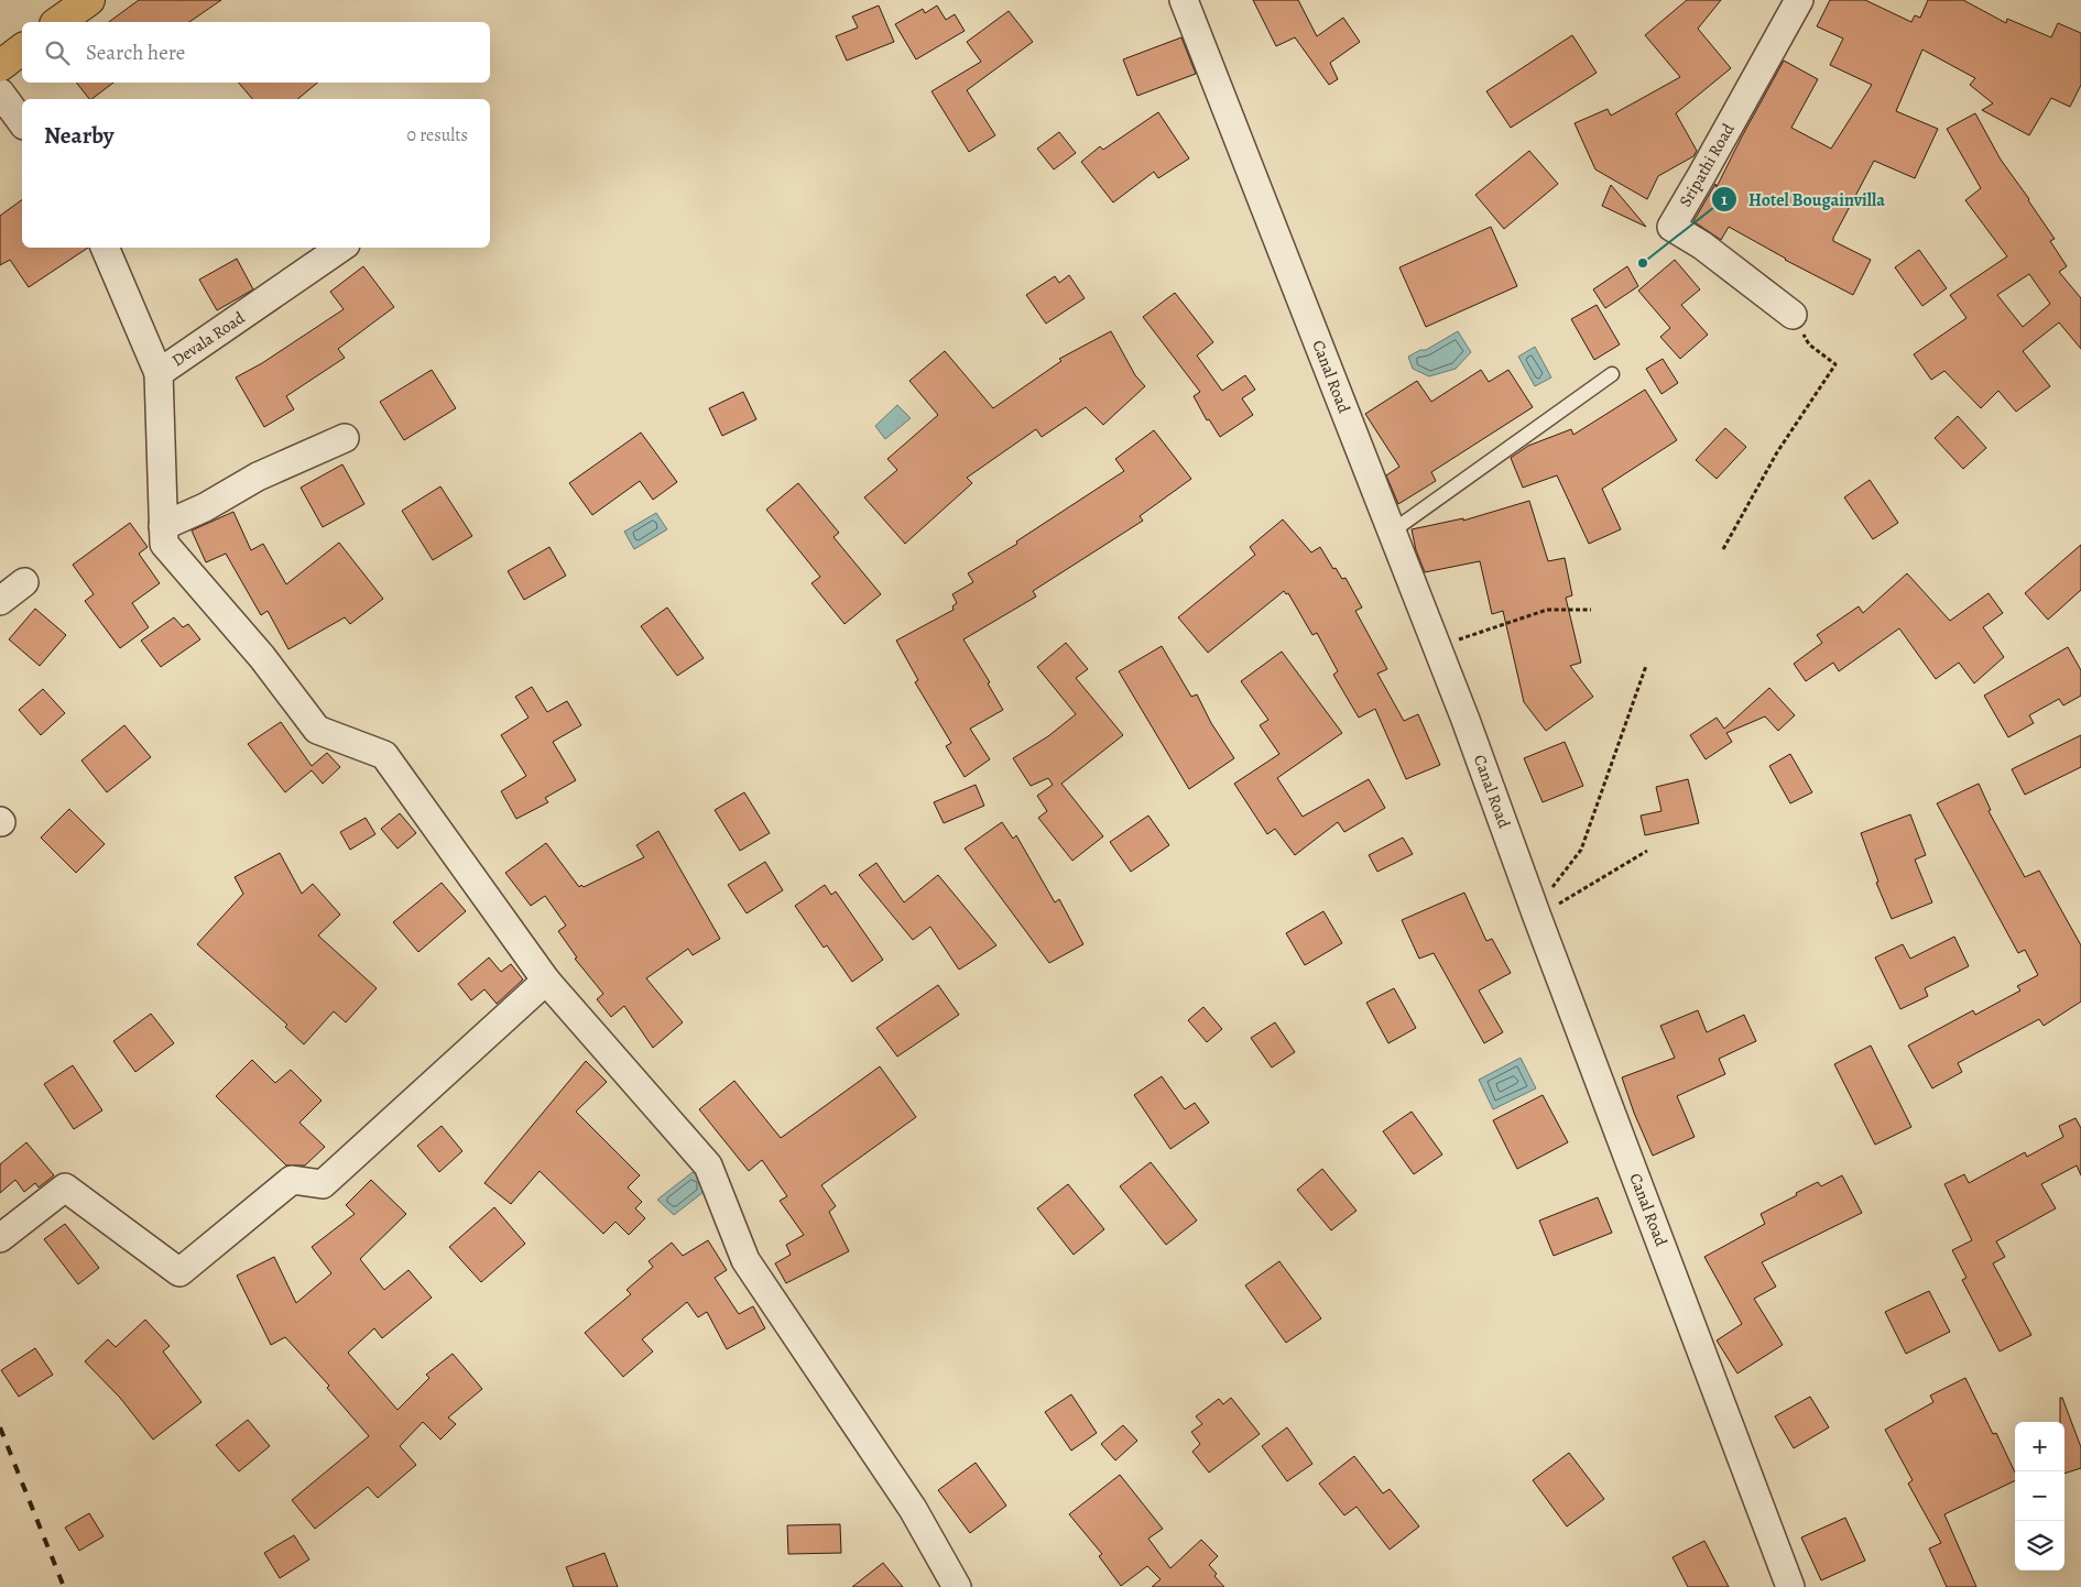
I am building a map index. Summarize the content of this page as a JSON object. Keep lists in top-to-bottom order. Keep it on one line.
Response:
{"streets":{"street":["Sripathi Road","Devala Road","Canal Road"]},"places":["Hotel Bougainvilla"],"page":{"search":"Search here","heading":["Nearby","0 results"],"map_buttons":["+","−"]}}
